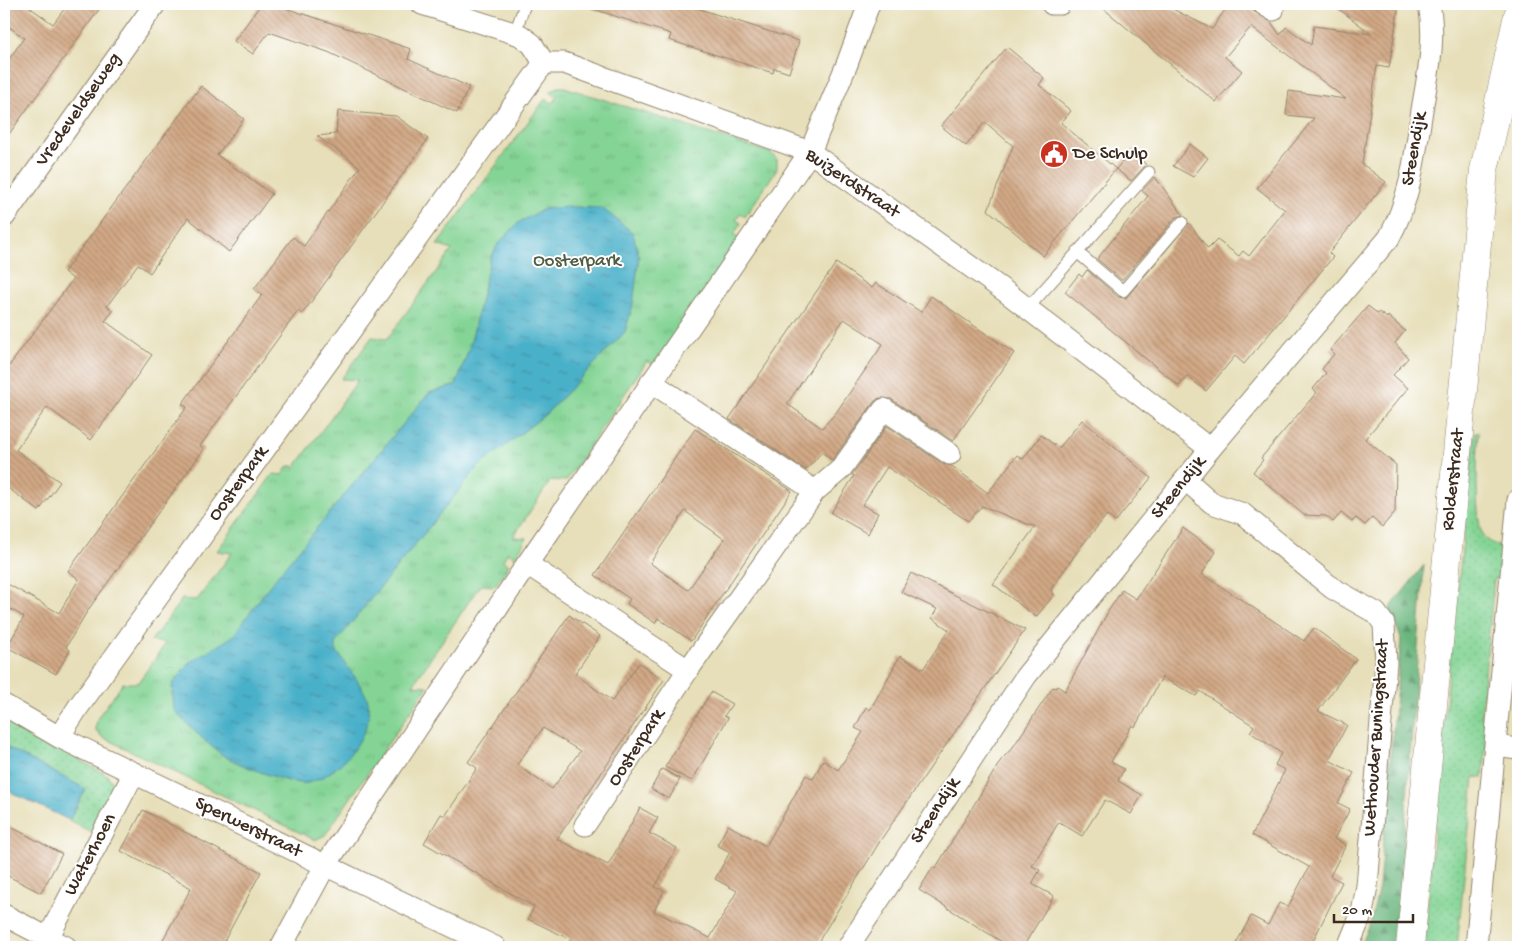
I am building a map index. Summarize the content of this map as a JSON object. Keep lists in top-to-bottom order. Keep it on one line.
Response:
{"streets":{"main road":["Rolderstraat"],"street":["Vredeveldseweg","Steendijk","Buizerdstraat","Oosterpark","Wethouder Buningstraat","Sperwerstraat","Waterhoen"]},"crossings":[["Steendijk","Buizerdstraat"],["Steendijk","Wethouder Buningstraat"],["Buizerdstraat","Oosterpark"],["Oosterpark","Sperwerstraat"],["Sperwerstraat","Waterhoen"]],"parks":["Oosterpark"],"places":{"public building":["De Schulp"]},"scale_bar":"20 m"}
